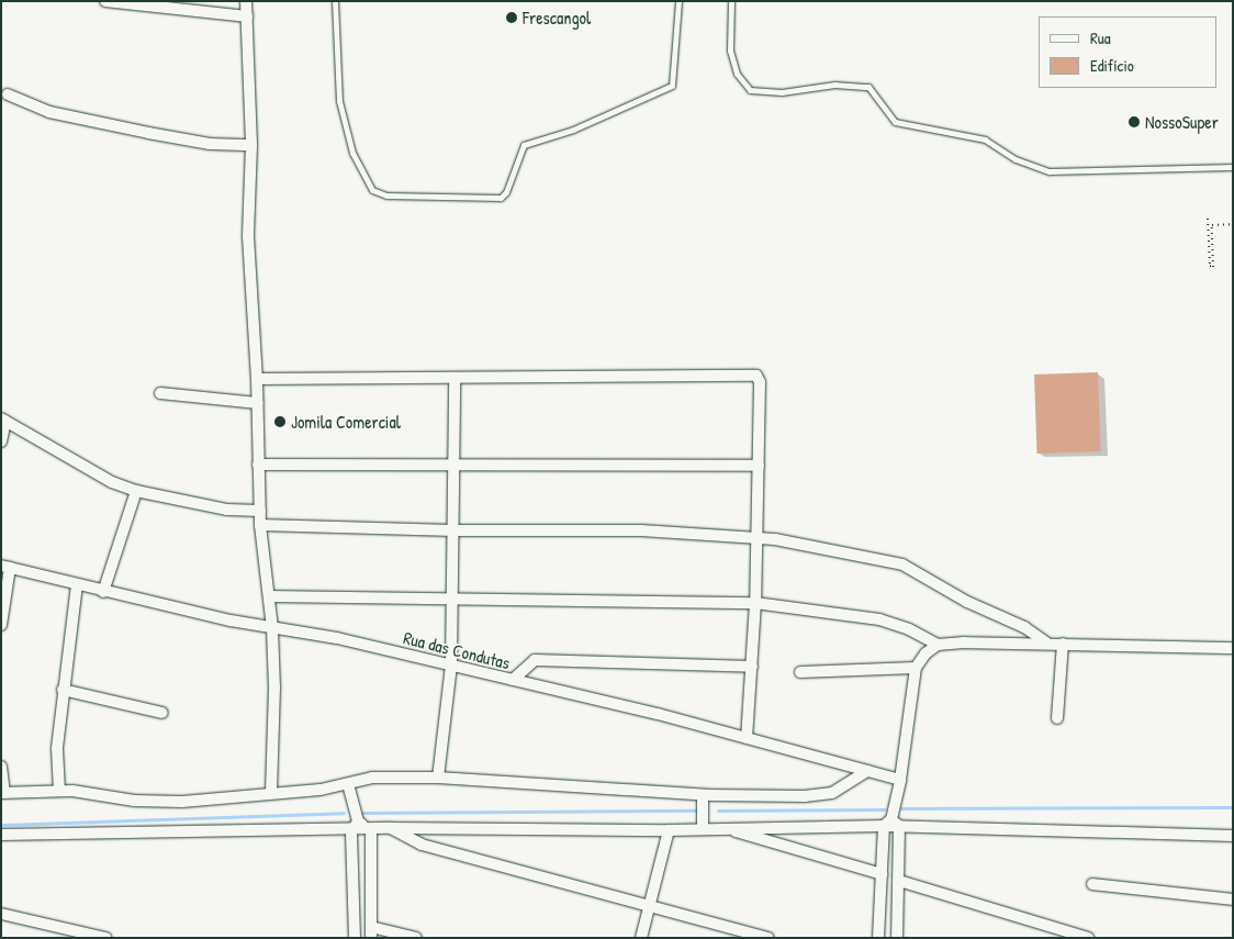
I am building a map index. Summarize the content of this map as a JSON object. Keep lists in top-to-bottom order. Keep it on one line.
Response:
{"streets":{"street":["Rua das Condutas"]},"places":["Frescangol","NossoSuper","Jomila Comercial"],"legend":["Rua","Edifício"]}
